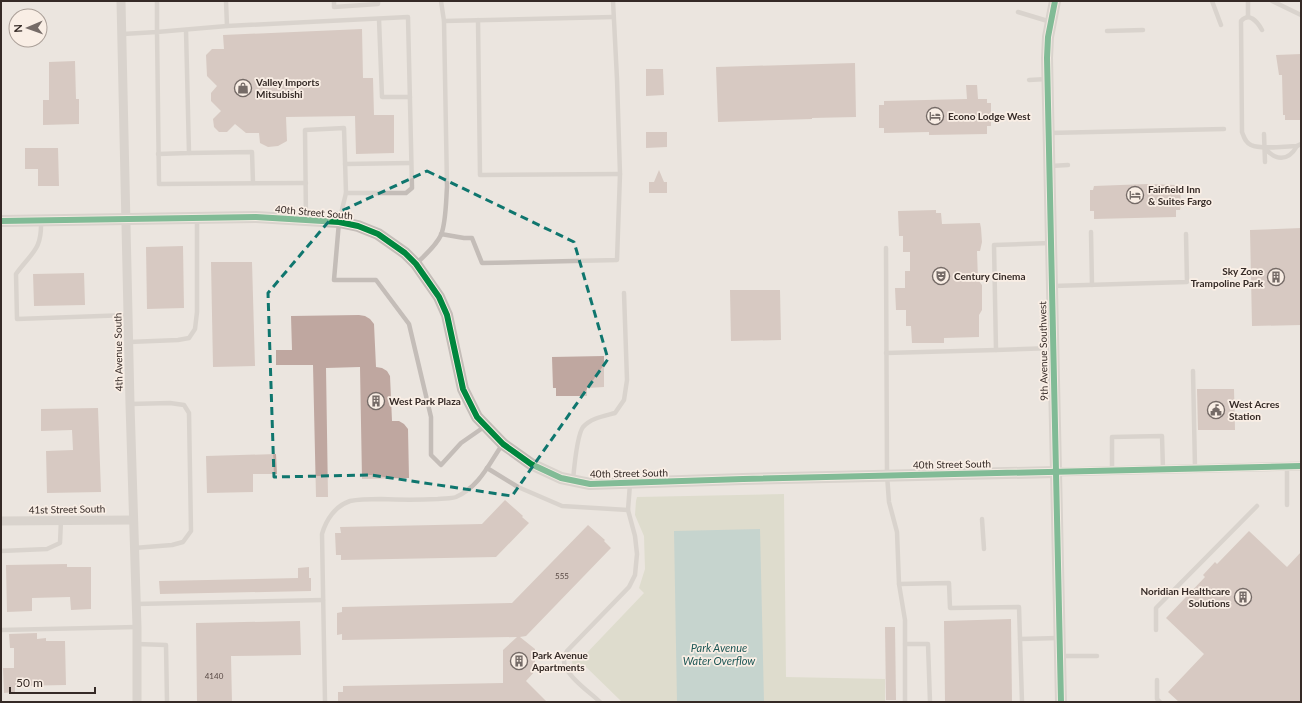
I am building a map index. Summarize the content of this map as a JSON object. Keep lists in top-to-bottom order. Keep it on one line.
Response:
{"streets":{"street":["40th Street South","9th Avenue Southwest","4th Avenue South","41st Street South"]},"crossings":[["40th Street South","9th Avenue Southwest"],["40th Street South","4th Avenue South"],["4th Avenue South","41st Street South"]],"water":["Park Avenue Water Overflow"],"places":{"shop":["Valley Imports Mitsubishi"],"hotel":["Econo Lodge West","Fairfield Inn & Suites Fargo"],"theatre":["Century Cinema"],"building":["Sky Zone Trampoline Park","West Park Plaza","Noridian Healthcare Solutions","Park Avenue Apartments"],"public building":["West Acres Station"]},"house_numbers":["555","4140"],"scale_bar":"50 m","north":"left"}
